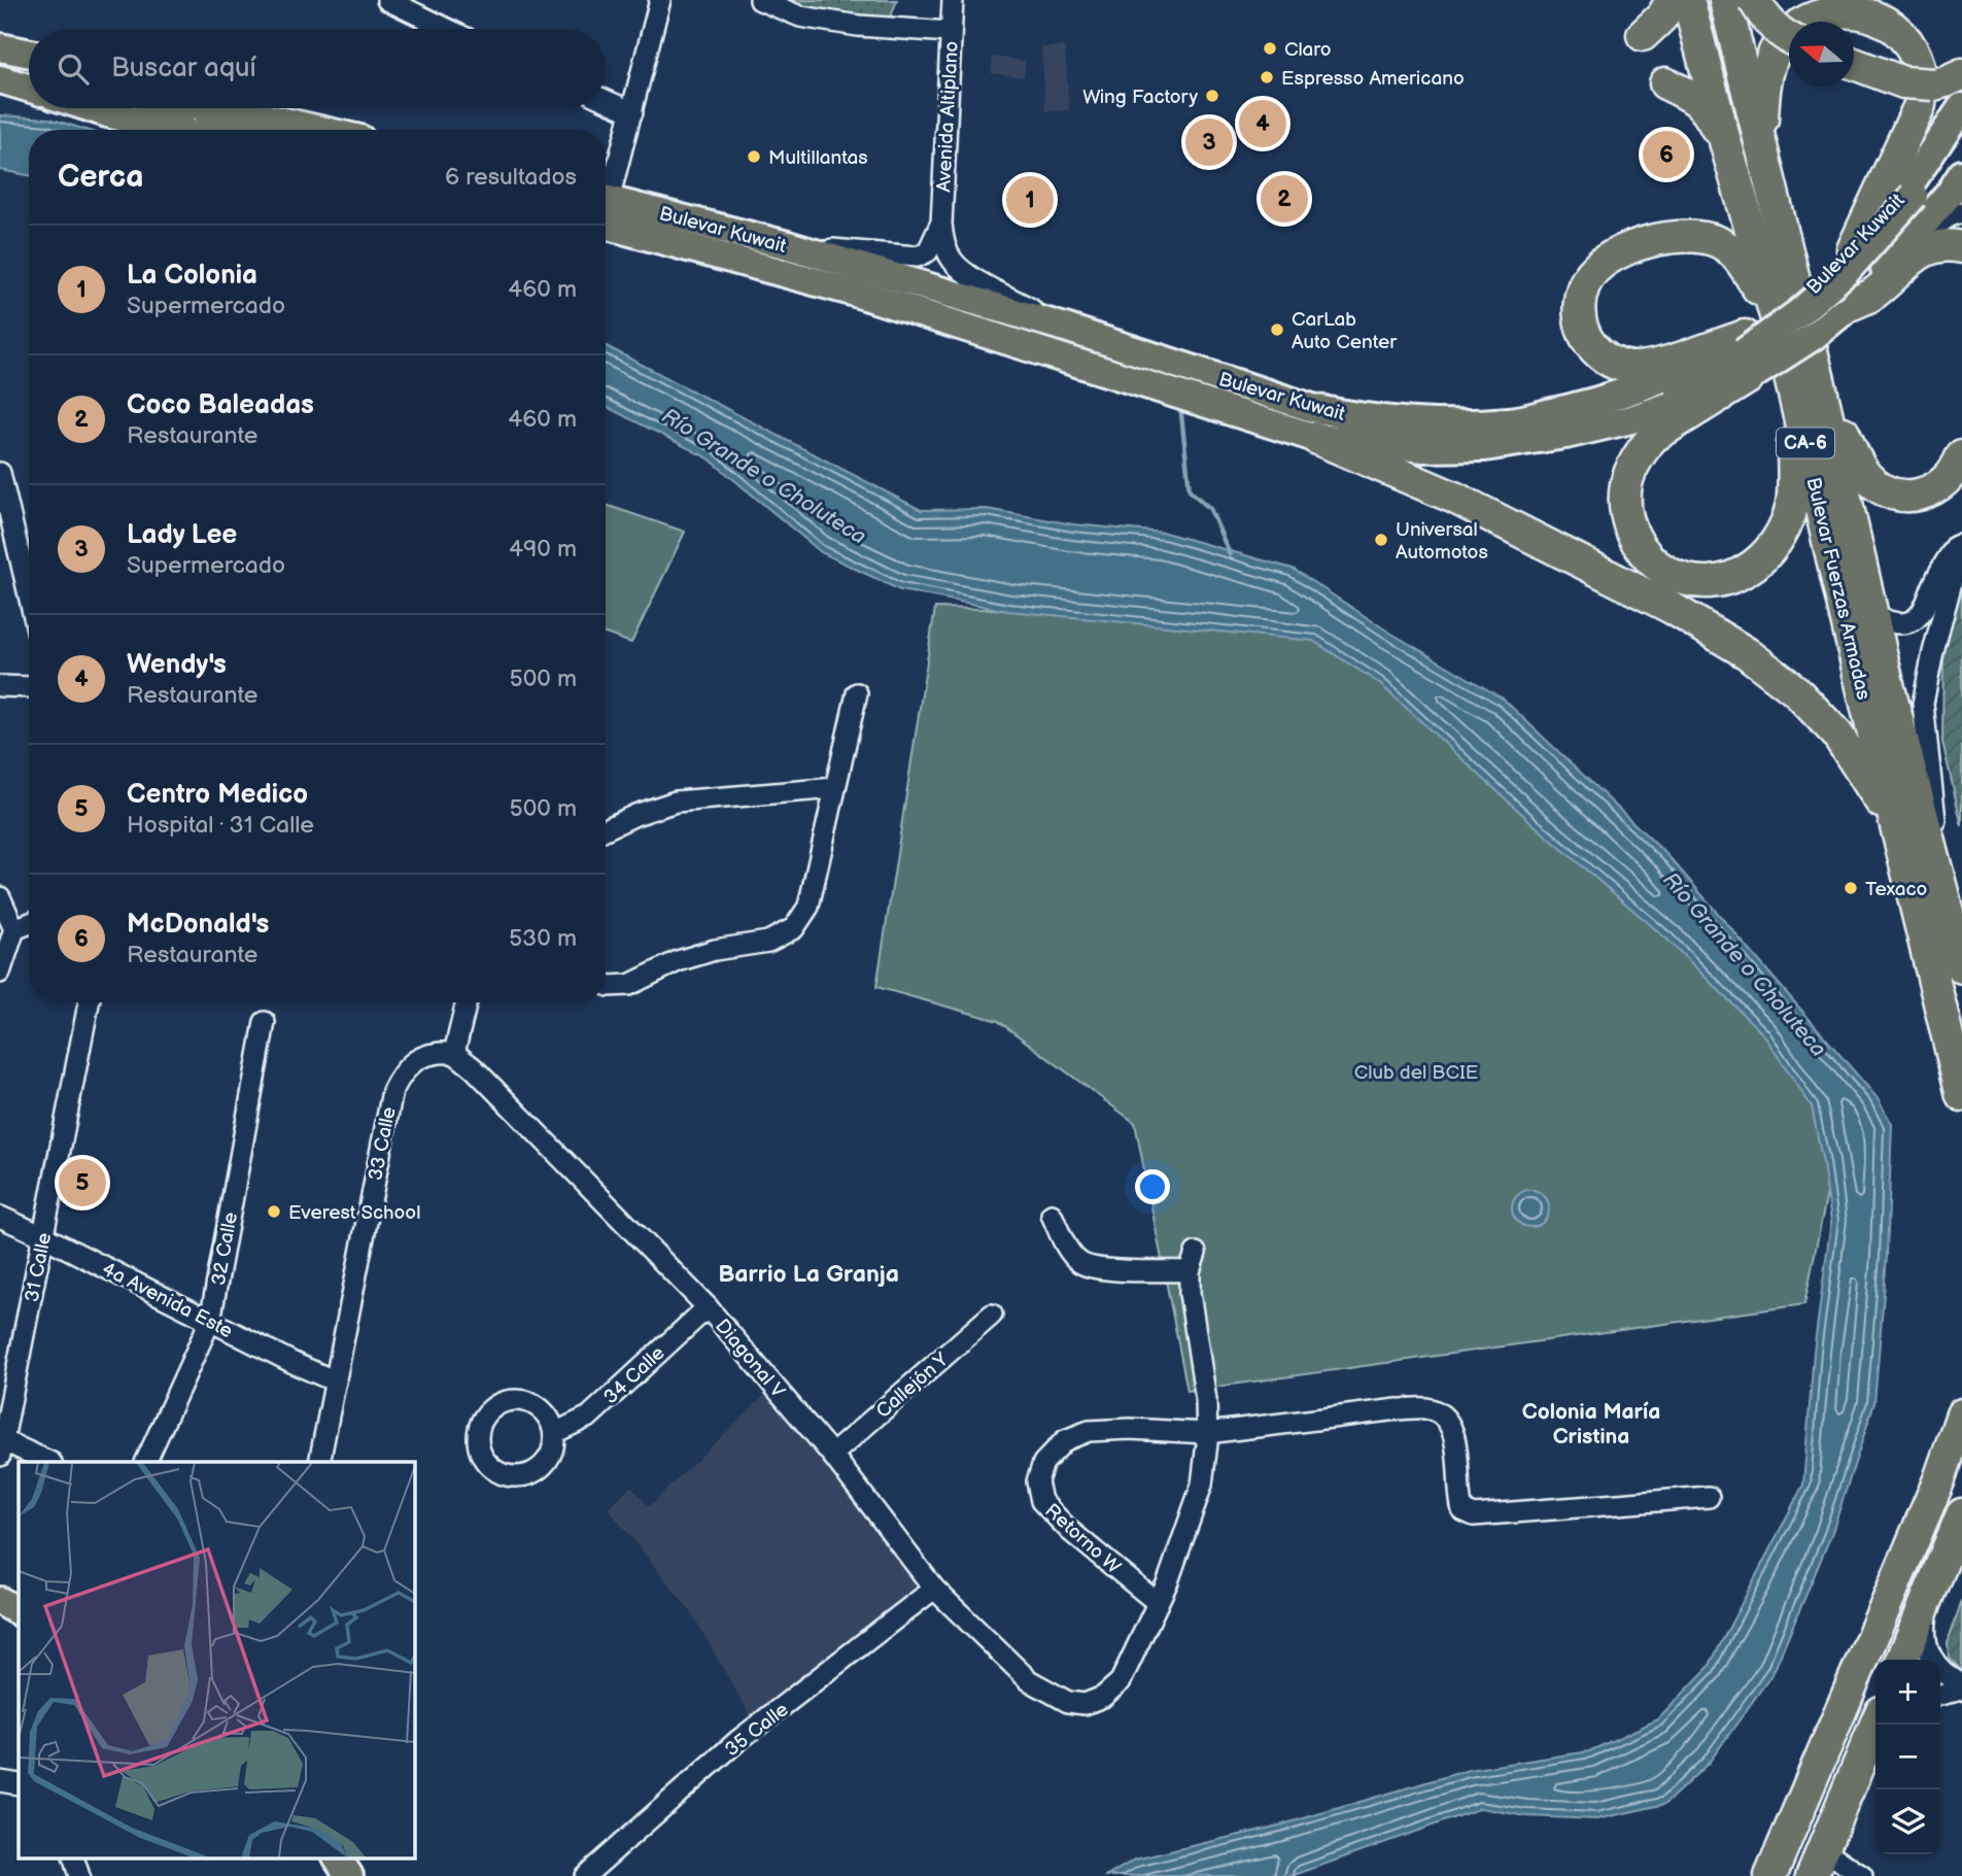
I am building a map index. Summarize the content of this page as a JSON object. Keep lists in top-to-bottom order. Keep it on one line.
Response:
{"streets":{"highway":["CA-6","Bulevar Fuerzas Armadas"],"main road":["Bulevar Kuwait"],"street":["Avenida Altiplano","33 Calle","32 Calle","31 Calle","4a Avenida Este","Diagonal V","34 Calle","Callejón Y","Retorno W","35 Calle"]},"crossings":[["Avenida Altiplano","Bulevar Kuwait"],["Bulevar Kuwait","Bulevar Fuerzas Armadas"],["33 Calle","4a Avenida Este"],["33 Calle","Diagonal V"],["32 Calle","4a Avenida Este"],["31 Calle","4a Avenida Este"],["Diagonal V","34 Calle"],["Diagonal V","Callejón Y"],["Diagonal V","Retorno W"],["Diagonal V","35 Calle"]],"districts":["Barrio La Granja","Colonia María Cristina"],"water":["Río Grande o Choluteca"],"parks":["Club del BCIE"],"places":["Claro","Espresso Americano","Wing Factory","Multillantas","CarLab Auto Center","Universal Automotos","Texaco","Everest School"],"north":"left","page":{"search":"Buscar aquí","pins":["4","3","6","2","1","5"],"heading":["Cerca","6 resultados"],"list":[{"mark":"1","name":"La Colonia","note":"Supermercado","value":"460 m"},{"mark":"2","name":"Coco Baleadas","note":"Restaurante","value":"460 m"},{"mark":"3","name":"Lady Lee","note":"Supermercado","value":"490 m"},{"mark":"4","name":"Wendy's","note":"Restaurante","value":"500 m"},{"mark":"5","name":"Centro Medico","note":"Hospital · 31 Calle","value":"500 m"},{"mark":"6","name":"McDonald's","note":"Restaurante","value":"530 m"}],"map_buttons":["+","−"]}}
